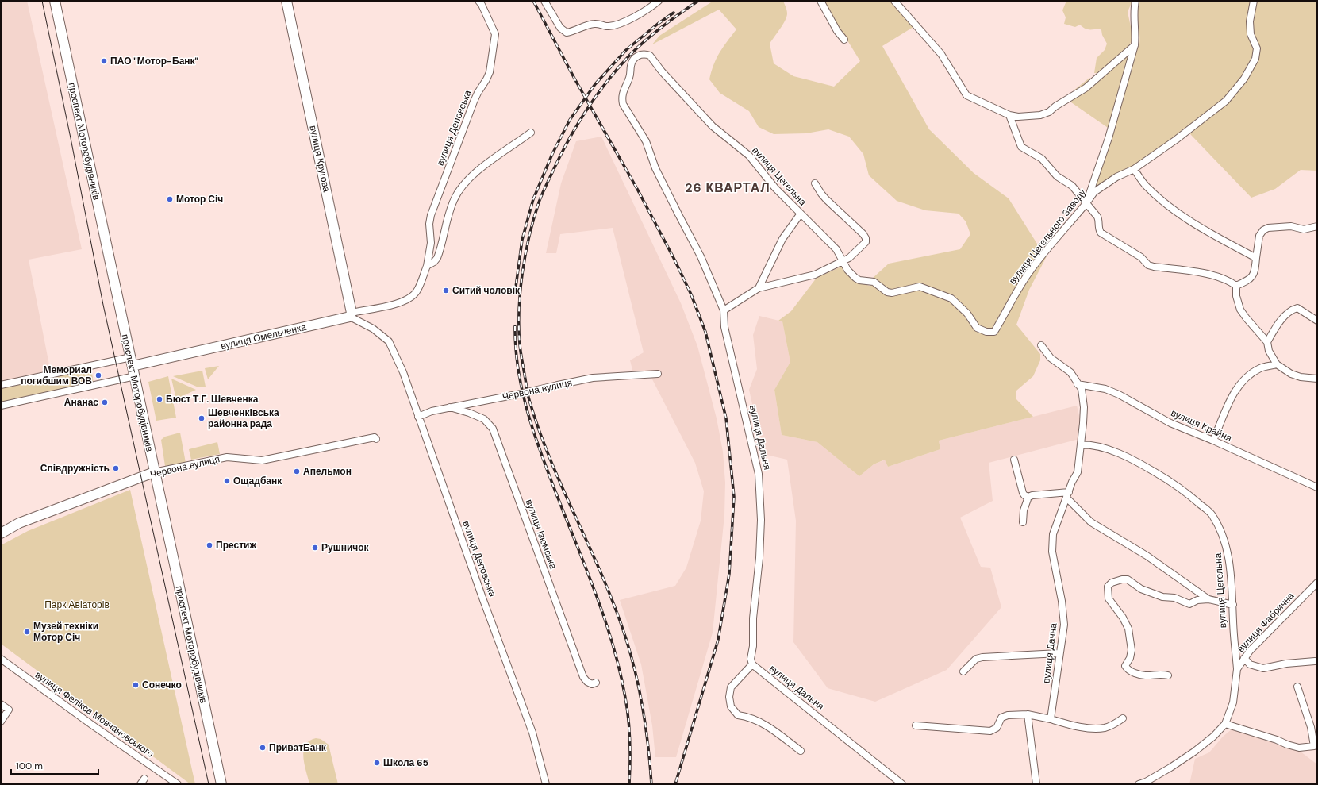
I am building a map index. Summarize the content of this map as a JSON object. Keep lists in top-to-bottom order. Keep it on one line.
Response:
{"streets":{"street":["вулиця Деповська","проспект Моторобудівників","вулиця Кругова","вулиця Цегельна","вулиця Цегельного Заводу","вулиця Омельченка","Червона вулиця","вулиця Крайня","вулиця Дальня","вулиця Ізюмська","вулиця Фабрична","вулиця Дачна","вулиця Фелікса Мовчановського"]},"crossings":[["вулиця Деповська","вулиця Кругова"],["вулиця Деповська","вулиця Омельченка"],["вулиця Деповська","Червона вулиця"],["проспект Моторобудівників","вулиця Омельченка"],["проспект Моторобудівників","Червона вулиця"],["вулиця Кругова","вулиця Омельченка"],["вулиця Цегельна","вулиця Цегельного Заводу"],["вулиця Цегельна","вулиця Дальня"],["вулиця Цегельна","вулиця Фабрична"],["вулиця Цегельна","вулиця Дачна"],["Червона вулиця","вулиця Ізюмська"]],"districts":["26 КВАРТАЛ"],"parks":["Парк Авіаторів"],"places":["ПАО \"Мотор-Банк\"","Мотор Січ","Ситий чоловік","Мемориал погибшим ВОВ","Бюст Т.Г. Шевченка","Ананас","Шевченківська районна рада","Співдружність","Апельмон","Ощадбанк","Престиж","Рушничок","Музей техніки Мотор Січ","Сонечко","ПриватБанк","Школа 65"],"scale_bar":"100 m"}
